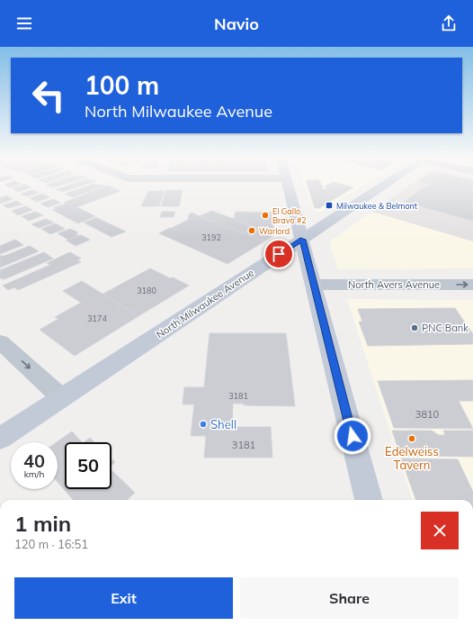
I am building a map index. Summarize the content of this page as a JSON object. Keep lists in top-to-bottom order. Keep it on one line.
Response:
{"streets":{"main road":["North Milwaukee Avenue"],"street":["North Avers Avenue"]},"one_way":["North Avers Avenue"],"places":{"transit":["Milwaukee & Belmont"],"other":["El Gallo Bravo #2","Warlord","PNC Bank","Shell","Edelweiss Tavern"]},"house_numbers":["3192","3180","3174","3181","3810","3181"],"page":{"header":"Navio","turn":["100 m","North Milwaukee Avenue"],"speed":"40 km/h","limit":"50","heading":["1 min","120 m · 16:51"],"buttons":["Exit","Share"]}}
